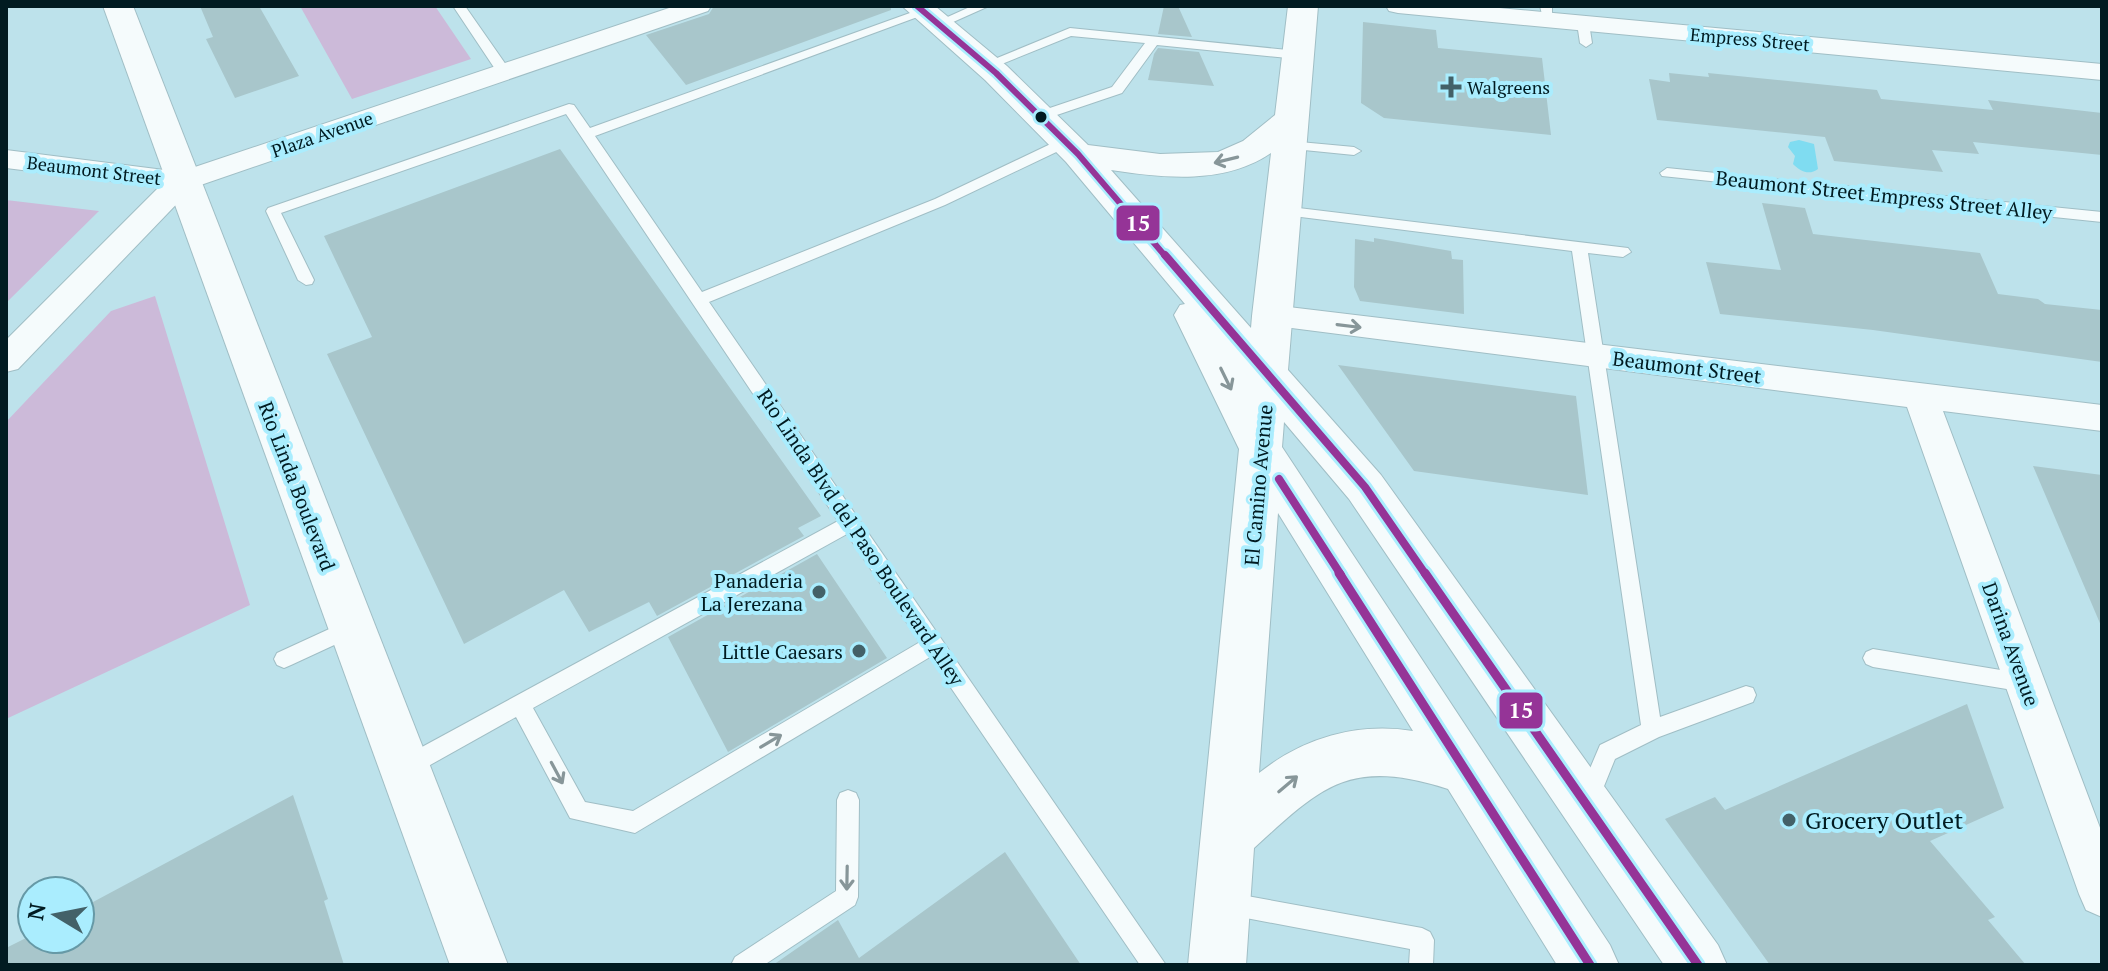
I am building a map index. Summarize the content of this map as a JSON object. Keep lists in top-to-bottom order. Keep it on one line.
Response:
{"streets":{"main road":["El Camino Avenue","Rio Linda Boulevard"],"street":["Empress Street","Plaza Avenue","Beaumont Street","Darina Avenue"],"lane":["Beaumont Street Empress Street Alley","Rio Linda Blvd del Paso Boulevard Alley"]},"crossings":[["Plaza Avenue","Beaumont Street"],["Plaza Avenue","Rio Linda Boulevard"],["Beaumont Street","El Camino Avenue"],["Beaumont Street","Rio Linda Boulevard"],["Beaumont Street","Darina Avenue"]],"places":{"health":["Walgreens"],"other":["Panaderia La Jerezana","Little Caesars","Grocery Outlet"]},"lines":["transit line 15"],"north":"left"}
